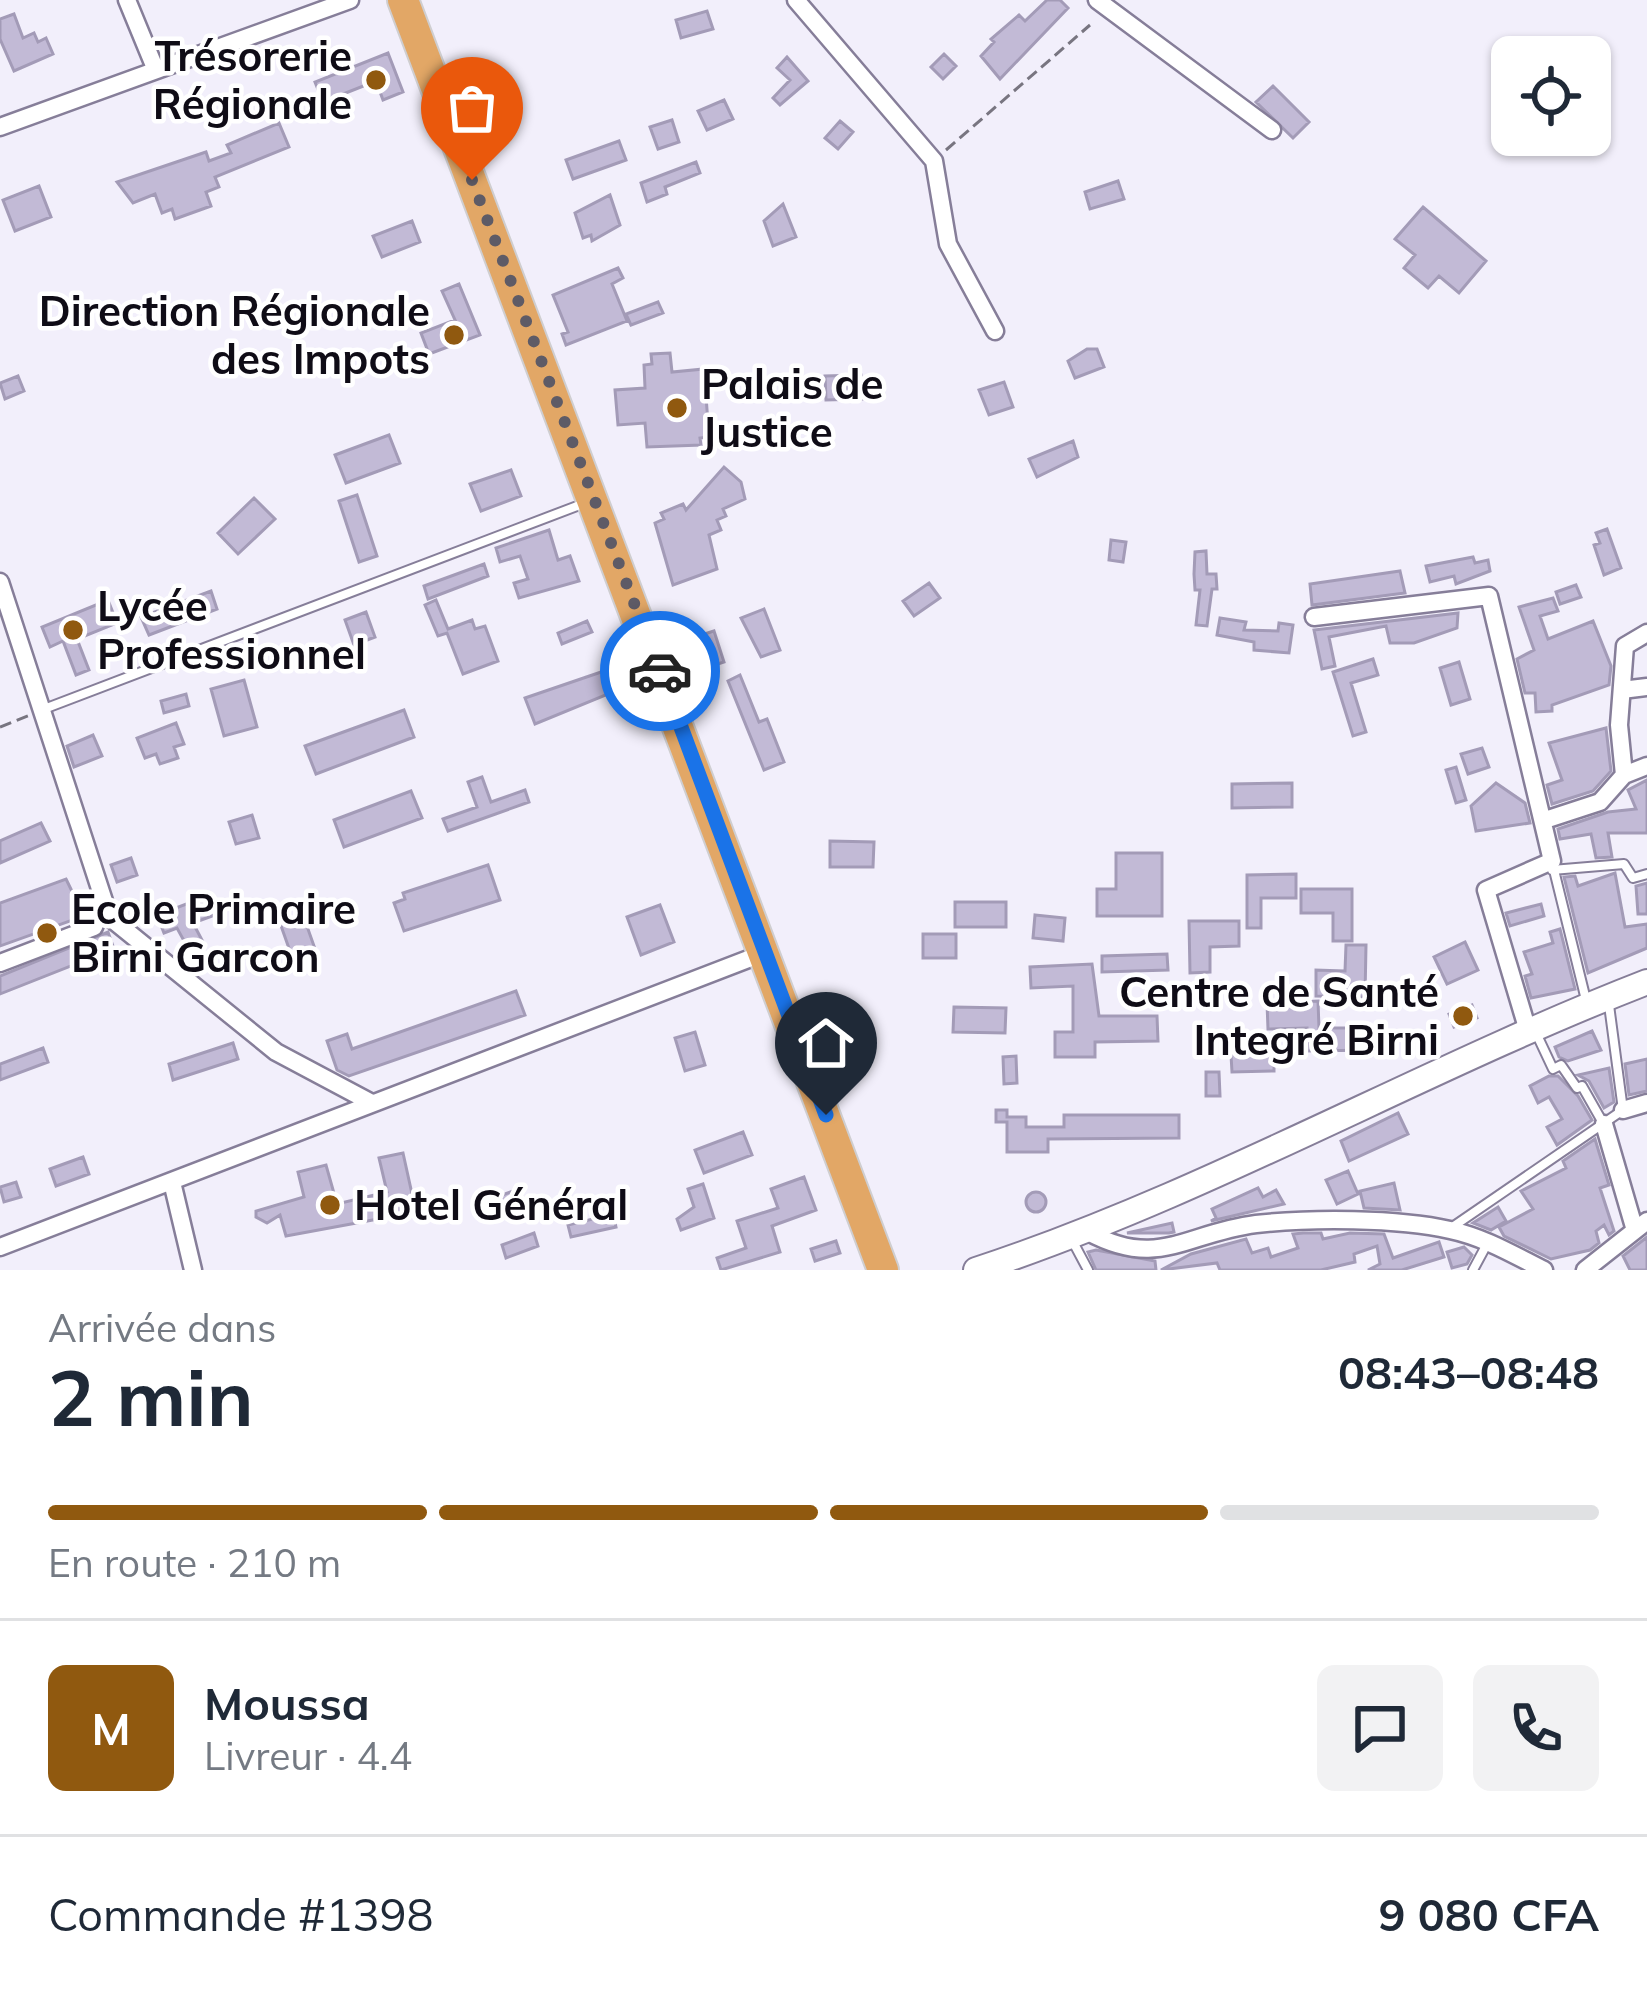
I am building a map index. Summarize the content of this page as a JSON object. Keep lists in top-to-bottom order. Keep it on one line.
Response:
{"places":["Trésorerie Régionale","Direction Régionale des Impots","Palais de Justice","Lycée Professionnel","Ecole Primaire Birni Garcon","Centre de Santé Integré Birni","Hotel Général"],"page":{"heading":["2 min","Arrivée dans","08:43–08:48"],"panel":["Moussa","Livreur · 4.4","Commande #1398","9 080 CFA"],"bar":"En route · 210 m","round":"M"}}
